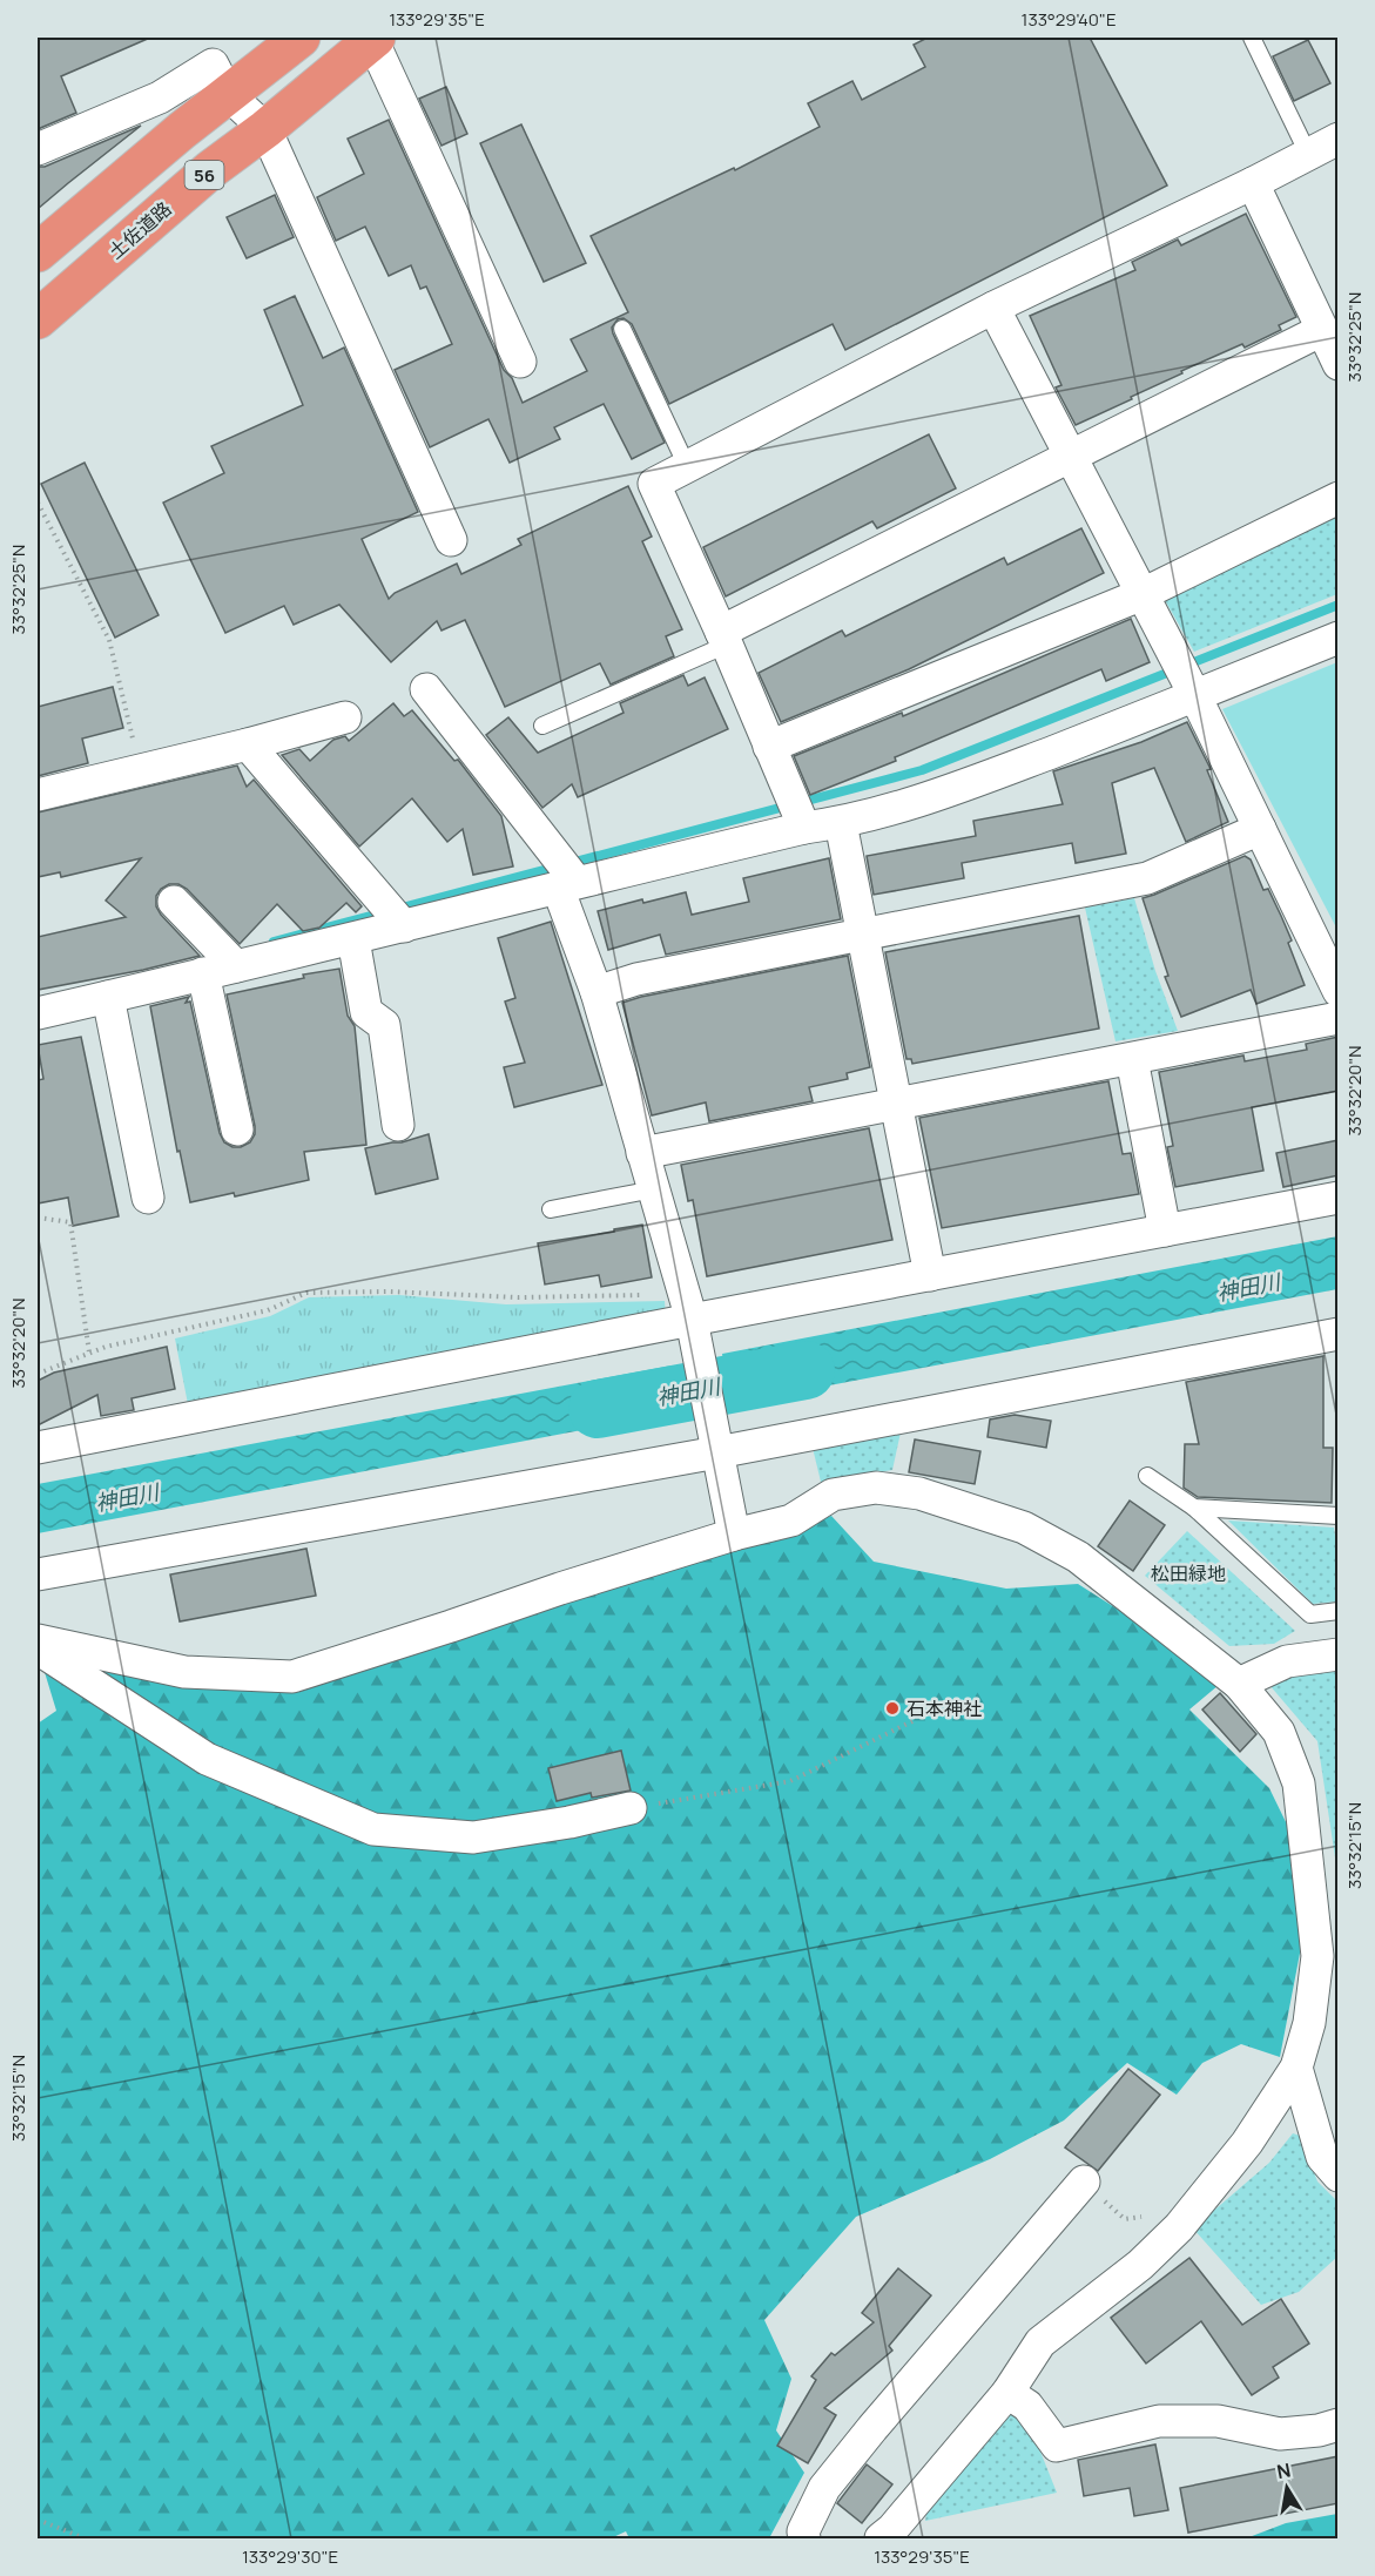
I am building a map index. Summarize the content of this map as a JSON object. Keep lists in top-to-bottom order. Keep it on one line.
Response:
{"streets":{"highway":["56","土佐道路"]},"water":["神田川"],"parks":["松田緑地"],"places":["石本神社"],"north":"top","coordinates":["133°29'35\"E","133°29'40\"E","33°32'25\"N","33°32'20\"N","33°32'15\"N","133°29'30\"E"]}
